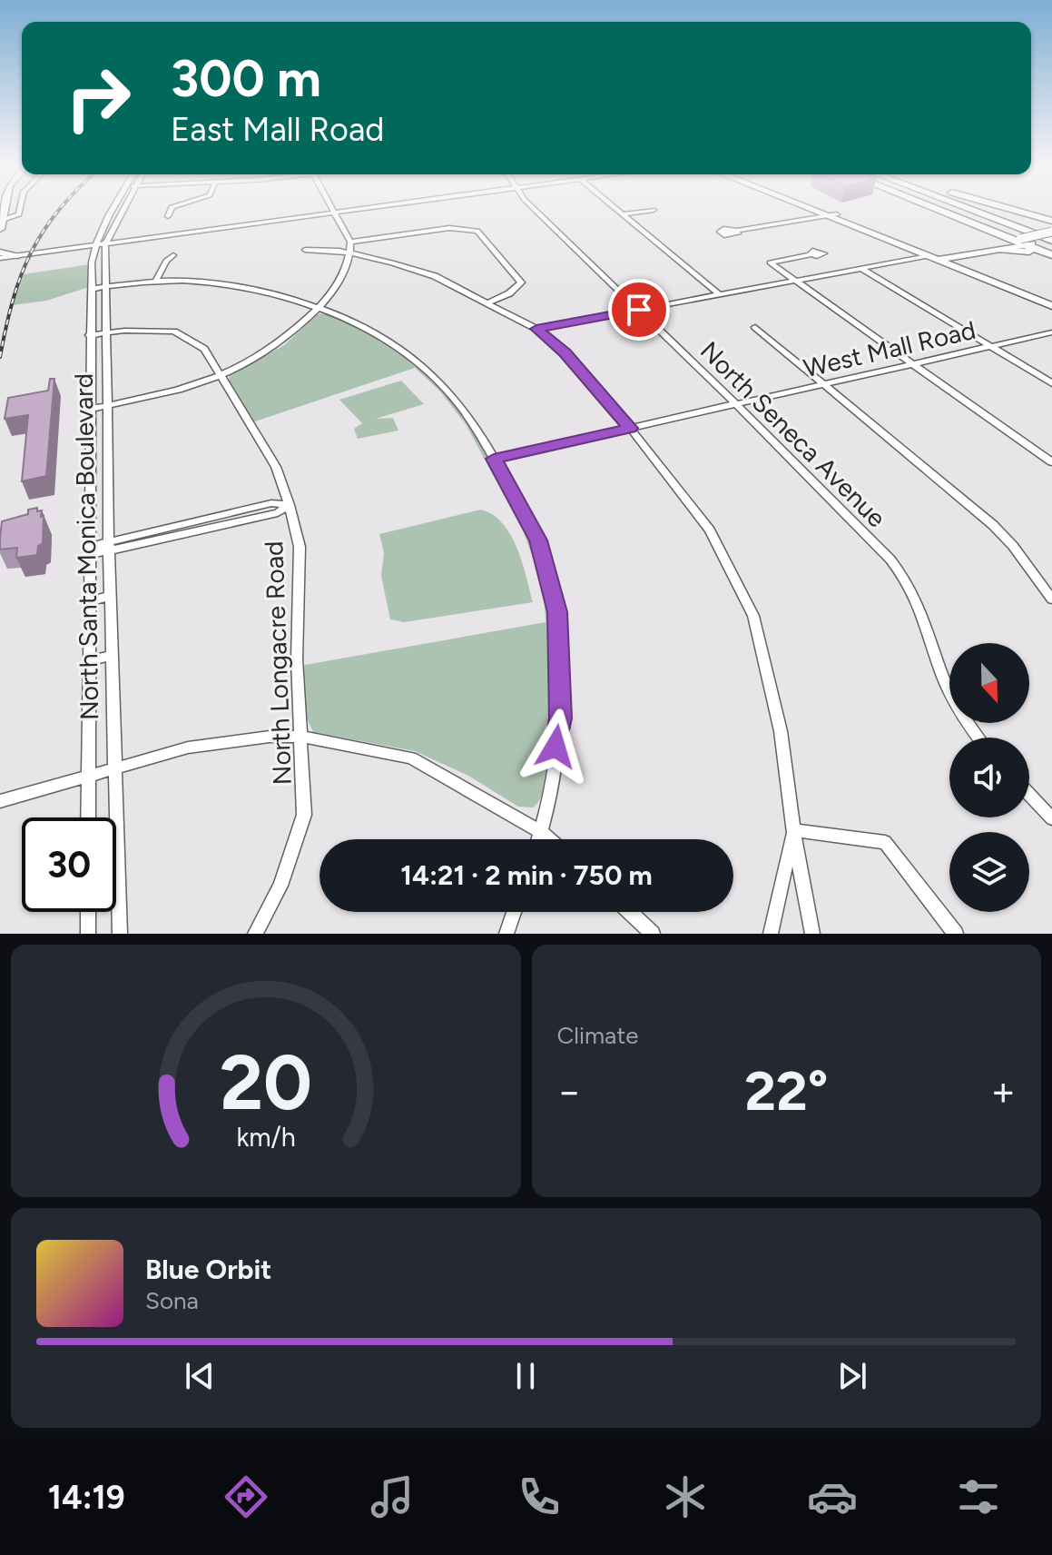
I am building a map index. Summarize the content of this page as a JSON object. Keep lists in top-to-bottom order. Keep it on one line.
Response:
{"streets":{"street":["West Mall Road","North Seneca Avenue","North Santa Monica Boulevard","North Longacre Road"]},"crossings":[["West Mall Road","North Seneca Avenue"],["North Santa Monica Boulevard","North Longacre Road"]],"north":"bottom","page":{"turn":["300 m","East Mall Road"],"limit":"30","trip":"14:21 · 2 min · 750 m","tile":"Climate","heat":["−","22°","+"],"song":["Blue Orbit","Sona"],"tabs":"14:19","gauge":["20","km/h"]}}
